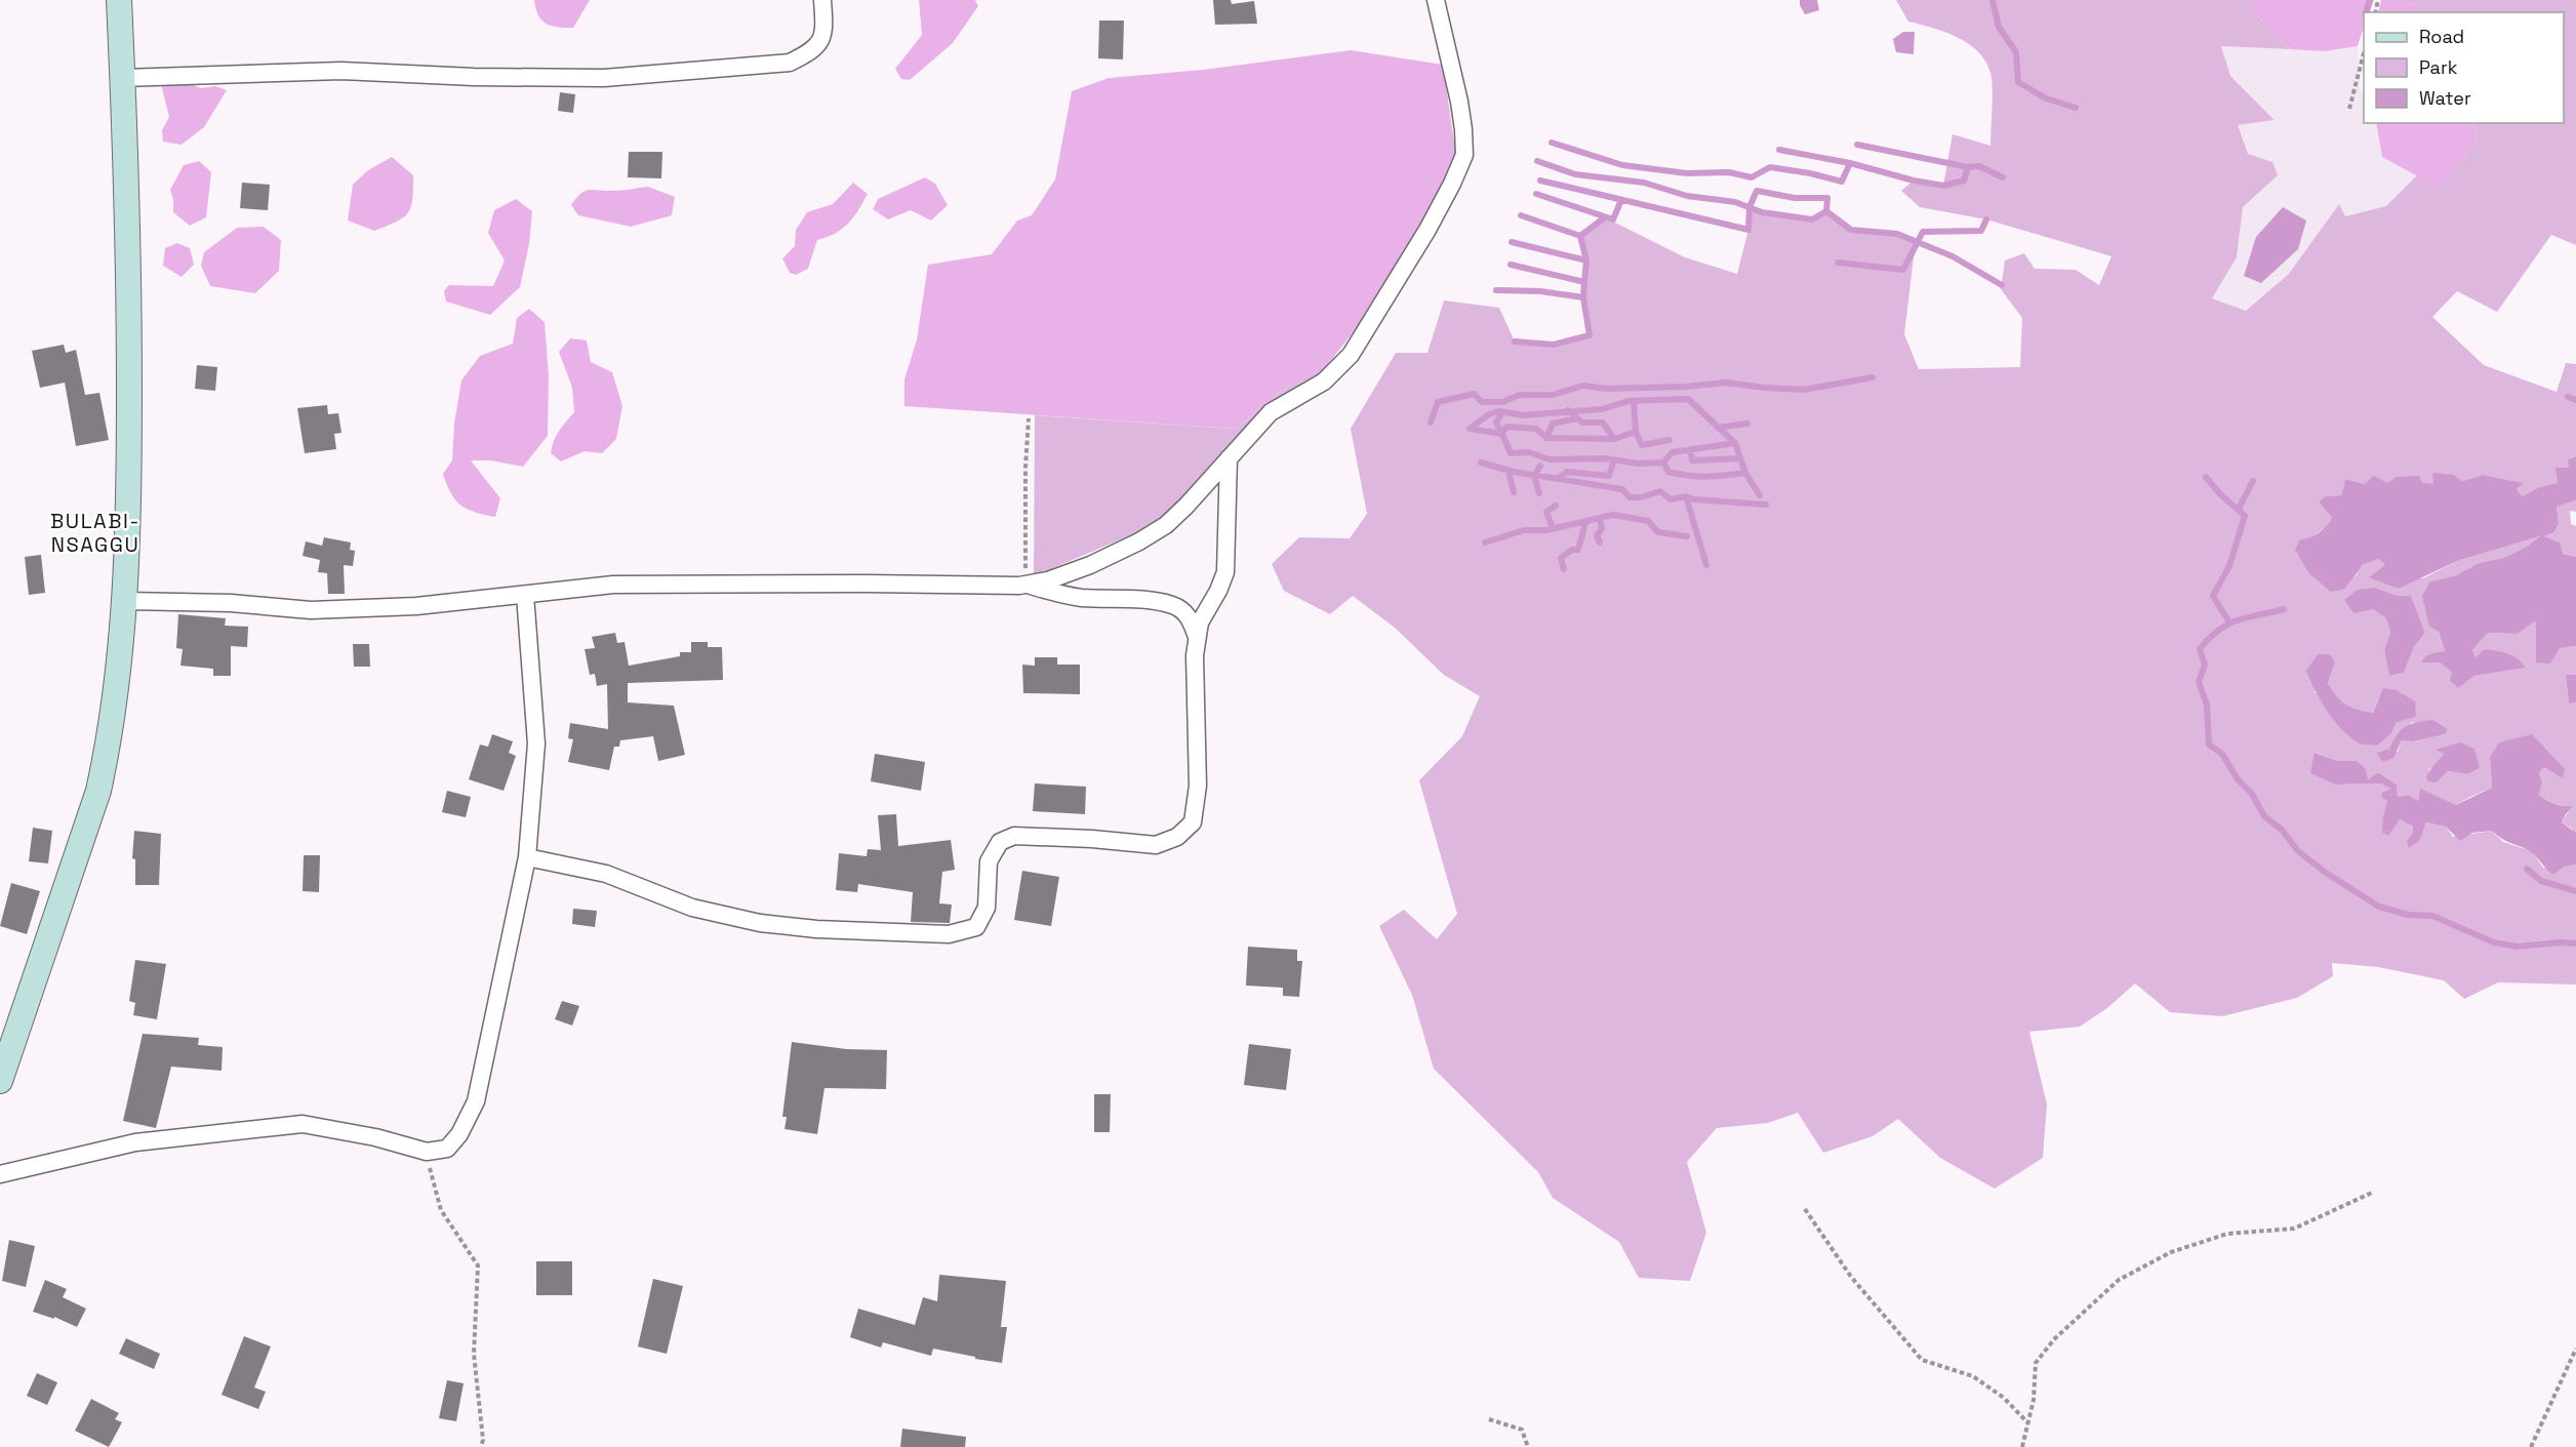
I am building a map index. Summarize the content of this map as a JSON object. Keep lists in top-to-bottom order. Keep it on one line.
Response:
{"districts":["BULABI- NSAGGU"],"legend":["Road","Park","Water"]}
